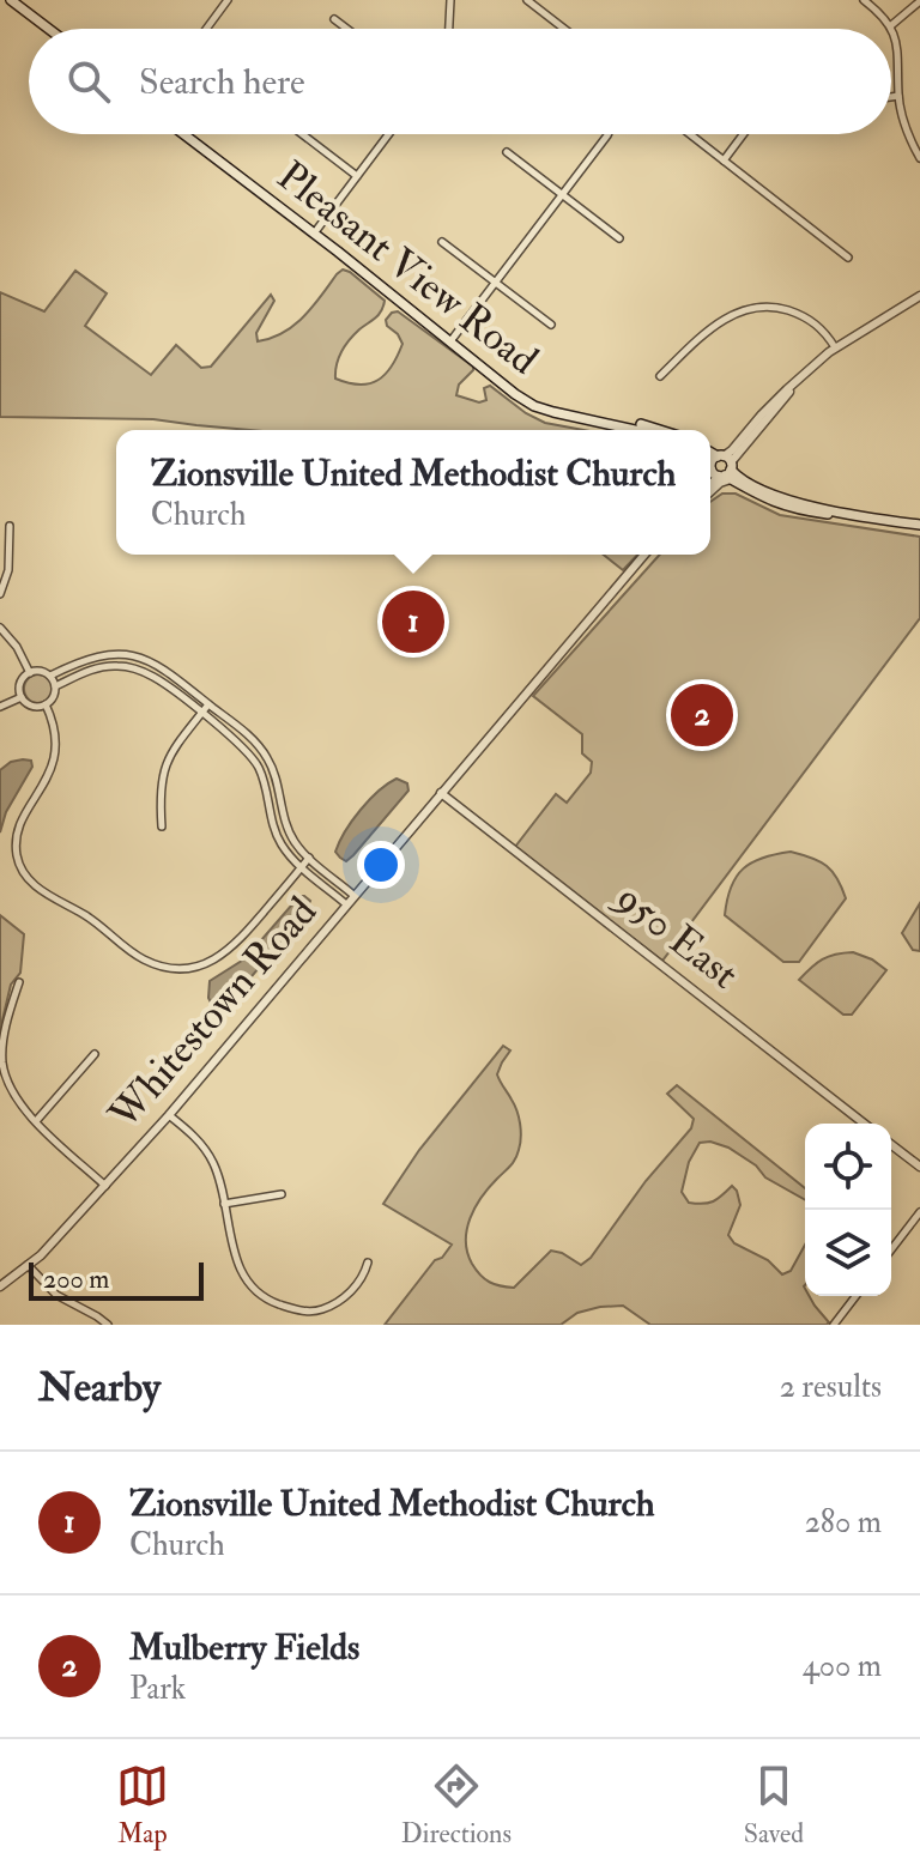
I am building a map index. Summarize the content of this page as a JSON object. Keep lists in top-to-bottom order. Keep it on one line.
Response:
{"streets":{"main road":["Pleasant View Road"],"street":["950 East","Whitestown Road"]},"crossings":[["950 East","Whitestown Road"]],"scale_bar":"200 m","page":{"search":"Search here","popup":["Zionsville United Methodist Church","Church"],"pins":["1","2"],"scale":"200 m","heading":["Nearby","2 results"],"list":[{"mark":"1","name":"Zionsville United Methodist Church","note":"Church","value":"280 m"},{"mark":"2","name":"Mulberry Fields","note":"Park","value":"400 m"}],"nav":["Map","Directions","Saved"]}}
